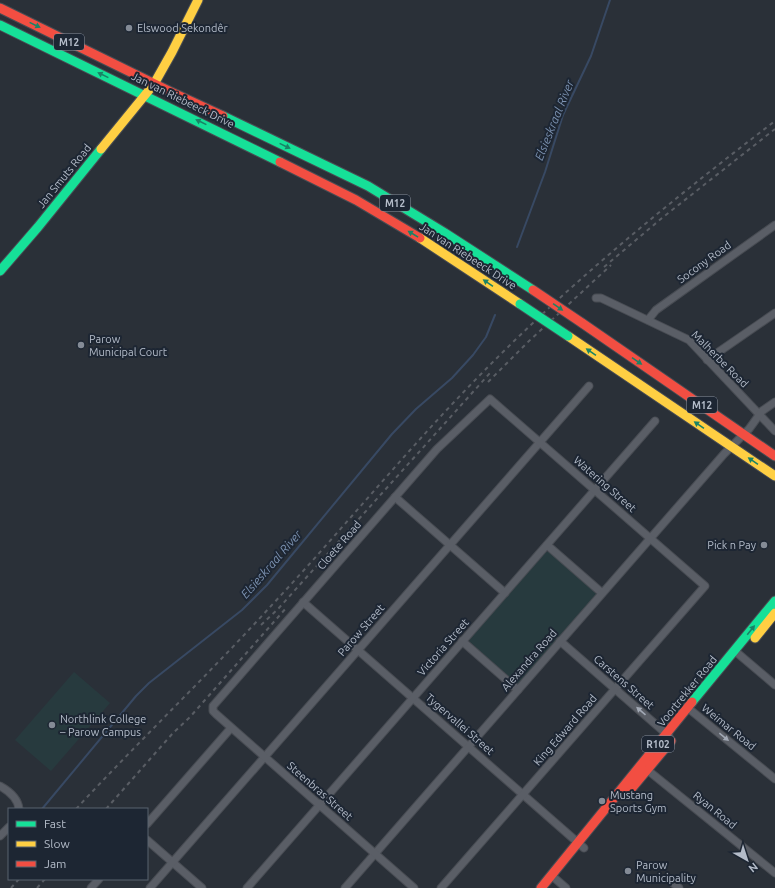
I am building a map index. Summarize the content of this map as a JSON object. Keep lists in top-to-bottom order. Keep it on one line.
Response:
{"streets":{"main road":["M12","Jan van Riebeeck Drive","Jan Smuts Road","Voortrekker Road","R102"],"street":["Socony Road","Malherbe Road","Watering Street","Cloete Road","Parow Street","Victoria Street","Alexandra Road","Carstens Street","Tygervallei Street","Weimar Road","King Edward Road","Steenbras Street","Ryan Road"]},"crossings":[["Jan van Riebeeck Drive","Jan Smuts Road"],["Jan van Riebeeck Drive","Alexandra Road"],["Socony Road","Malherbe Road"],["Malherbe Road","Alexandra Road"],["Watering Street","Cloete Road"],["Watering Street","Parow Street"],["Watering Street","Victoria Street"],["Watering Street","Alexandra Road"],["Watering Street","King Edward Road"],["Cloete Road","Tygervallei Street"],["Cloete Road","Steenbras Street"],["Parow Street","Tygervallei Street"],["Parow Street","Steenbras Street"],["Victoria Street","Tygervallei Street"],["Victoria Street","Steenbras Street"],["Alexandra Road","Carstens Street"],["Alexandra Road","Tygervallei Street"],["Alexandra Road","Steenbras Street"],["Carstens Street","Voortrekker Road"],["Carstens Street","King Edward Road"],["Voortrekker Road","Tygervallei Street"],["Voortrekker Road","Weimar Road"],["Voortrekker Road","Ryan Road"],["Tygervallei Street","King Edward Road"]],"one_way":["Carstens Street","Weimar Road"],"water":["Elsieskraal River"],"places":["Elswood Sekondêr","Parow Municipal Court","Pick n Pay","Northlink College – Parow Campus","Mustang Sports Gym","Parow Municipality"],"legend":["Fast","Slow","Jam"],"north":"bottom right"}
